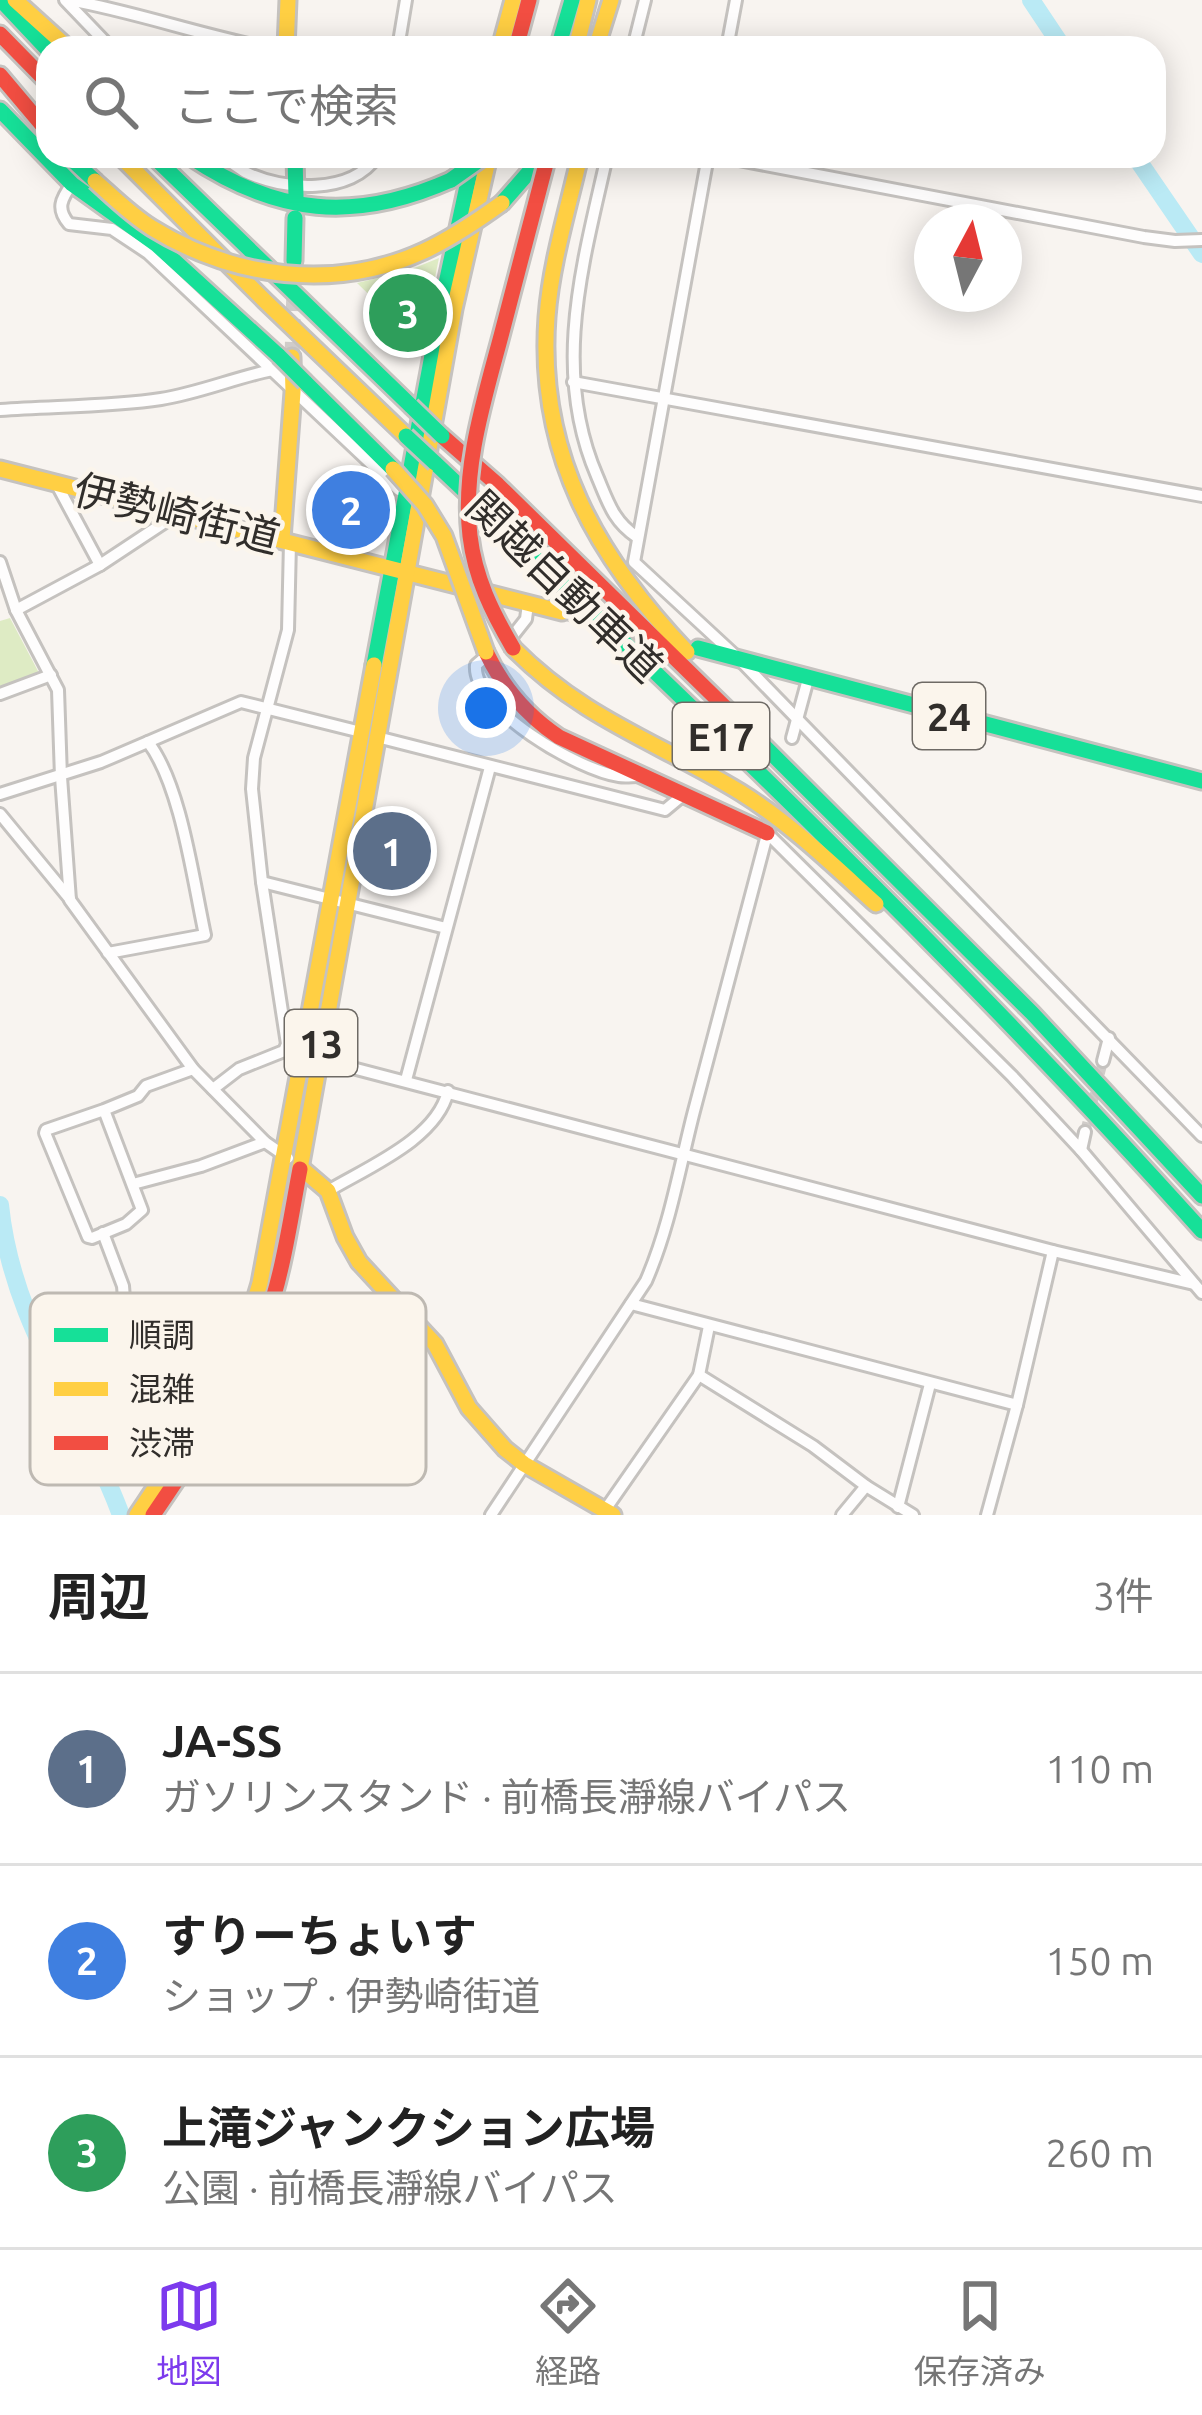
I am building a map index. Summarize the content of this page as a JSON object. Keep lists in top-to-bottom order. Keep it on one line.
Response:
{"streets":{"main road":["伊勢崎街道","関越自動車道","24","E17","13"]},"crossings":[["伊勢崎街道","13"]],"legend":["順調","混雑","渋滞"],"north":"top","page":{"search":"ここで検索","pins":["3","2","1"],"heading":["周辺","3件"],"list":[{"mark":"1","name":"JA-SS","note":"ガソリンスタンド · 前橋長瀞線バイパス","value":"110 m"},{"mark":"2","name":"すりーちょいす","note":"ショップ · 伊勢崎街道","value":"150 m"},{"mark":"3","name":"上滝ジャンクション広場","note":"公園 · 前橋長瀞線バイパス","value":"260 m"}],"nav":["地図","経路","保存済み"]}}
